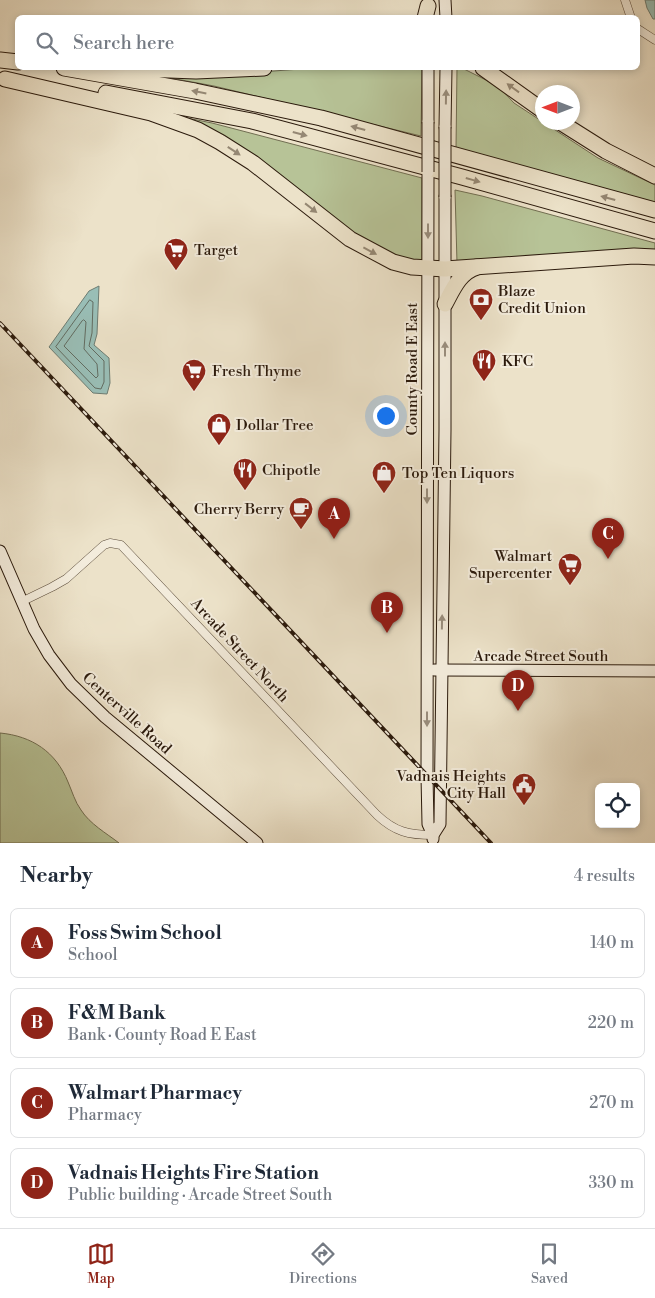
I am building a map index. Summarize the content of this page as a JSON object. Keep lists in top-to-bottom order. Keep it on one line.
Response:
{"streets":{"street":["County Road E East","Arcade Street North","Arcade Street South","Centerville Road"]},"crossings":[["County Road E East","Arcade Street North"],["County Road E East","Arcade Street South"],["Arcade Street North","Centerville Road"]],"places":{"supermarket":["Target","Fresh Thyme","Walmart Supercenter"],"bank":["Blaze Credit Union"],"restaurant":["KFC","Chipotle"],"shop":["Dollar Tree","Top Ten Liquors"],"cafe":["Cherry Berry"],"public building":["Vadnais Heights City Hall"]},"north":"left","page":{"search":"Search here","pins":["A","C","B","D"],"heading":["Nearby","4 results"],"list":[{"mark":"A","name":"Foss Swim School","note":"School","value":"140 m"},{"mark":"B","name":"F&M Bank","note":"Bank · County Road E East","value":"220 m"},{"mark":"C","name":"Walmart Pharmacy","note":"Pharmacy","value":"270 m"},{"mark":"D","name":"Vadnais Heights Fire Station","note":"Public building · Arcade Street South","value":"330 m"}],"nav":["Map","Directions","Saved"]}}
